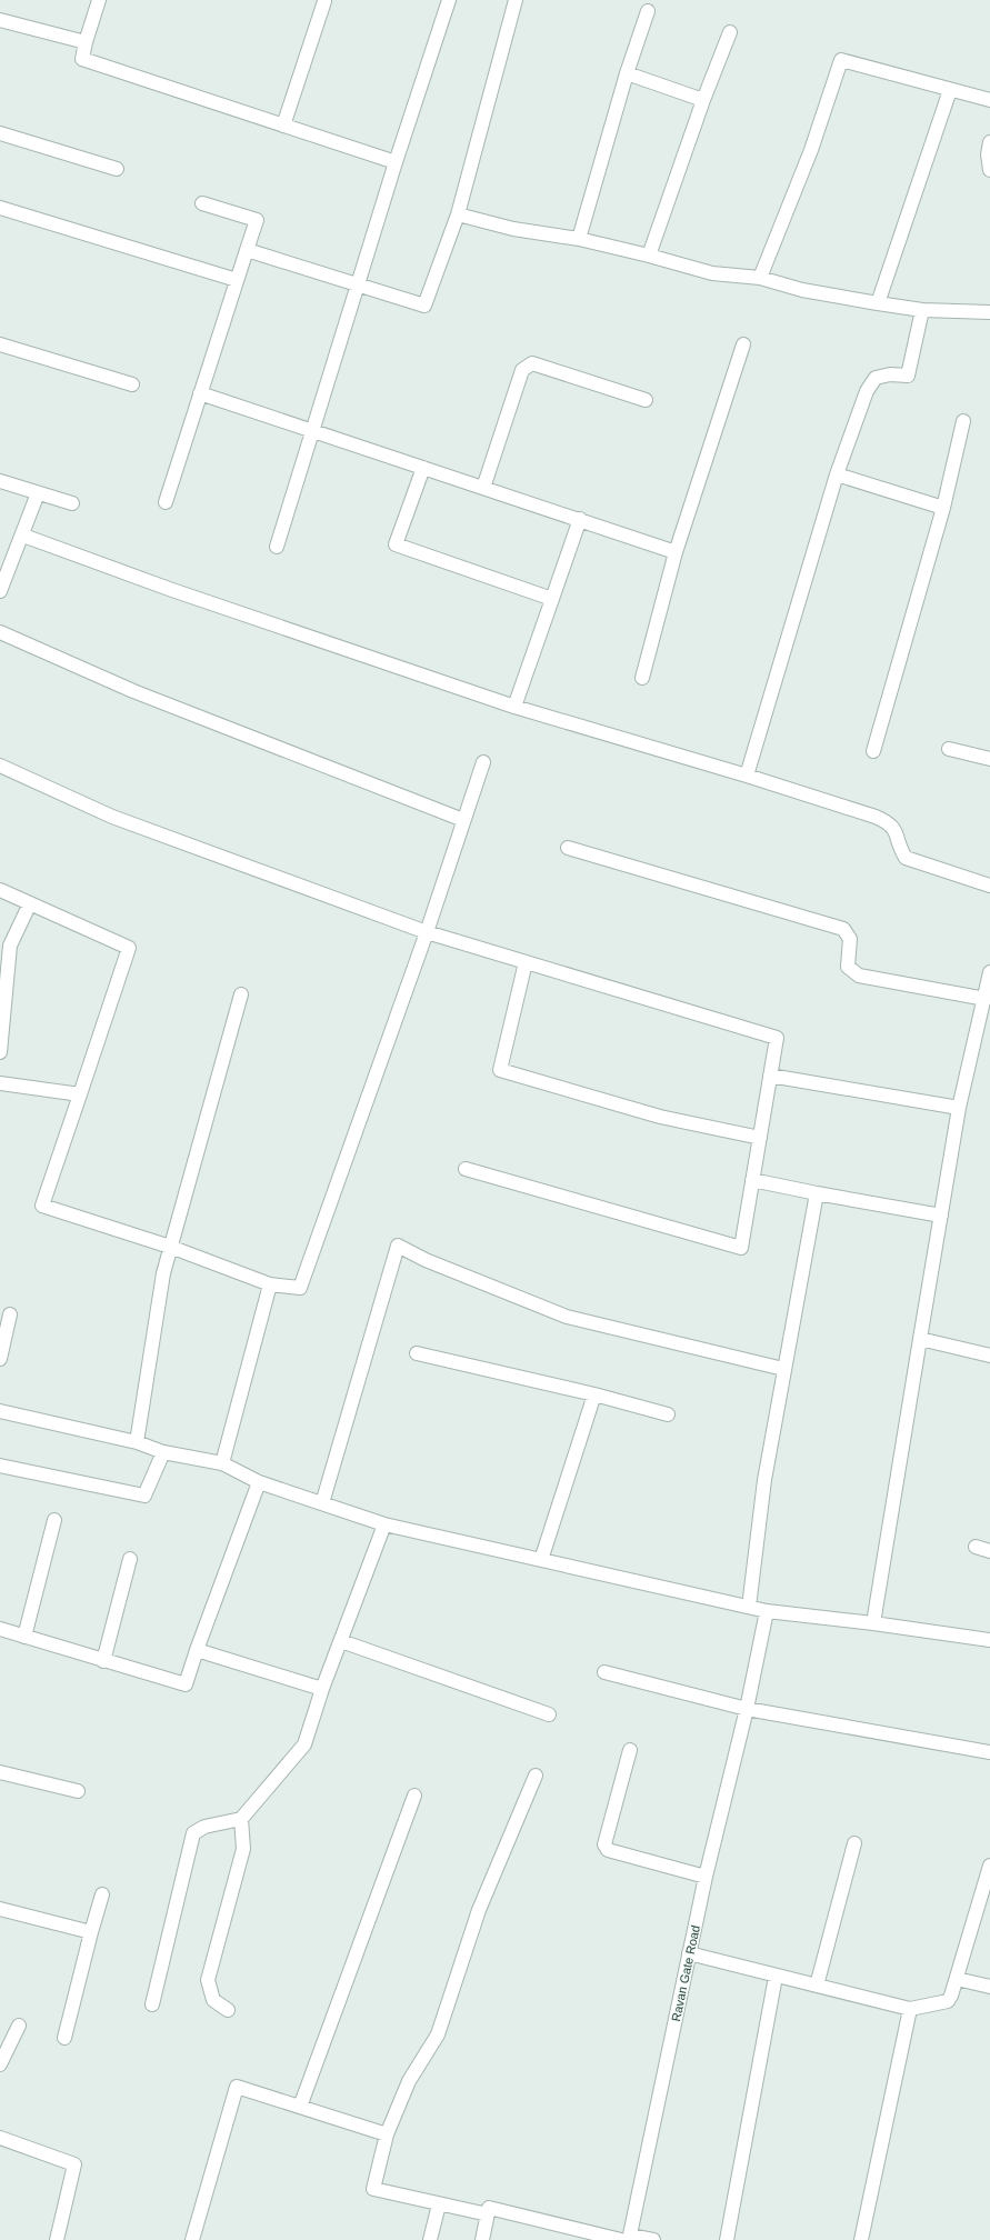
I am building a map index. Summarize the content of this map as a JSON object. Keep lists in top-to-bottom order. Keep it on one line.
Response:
{"streets":{"street":["Ravan Gate Road"]}}
